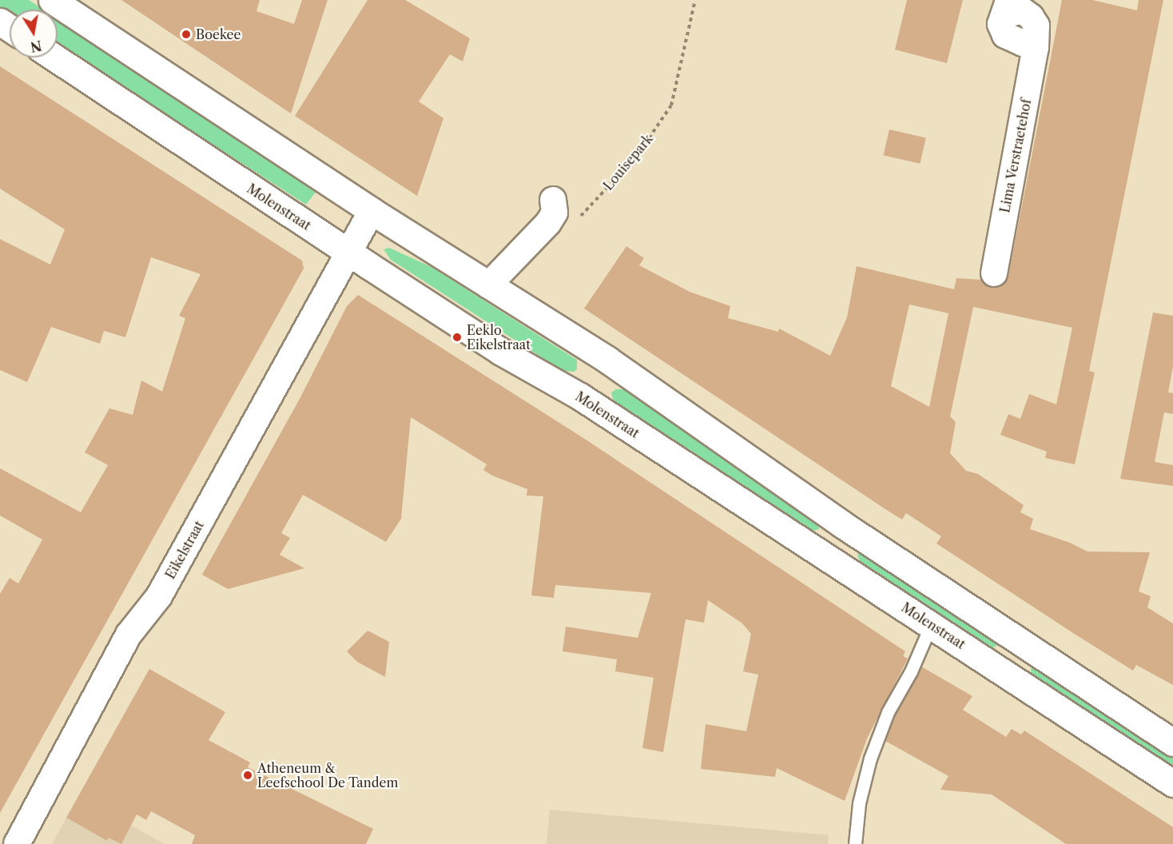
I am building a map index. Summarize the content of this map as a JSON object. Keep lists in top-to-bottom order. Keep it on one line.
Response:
{"streets":{"main road":["Molenstraat"],"street":["Lima Verstraetehof","Eikelstraat"],"path":["Louisepark"]},"crossings":[["Molenstraat","Eikelstraat"]],"places":["Boekee","Eeklo Eikelstraat","Atheneum & Leefschool De Tandem"],"north":"bottom"}
